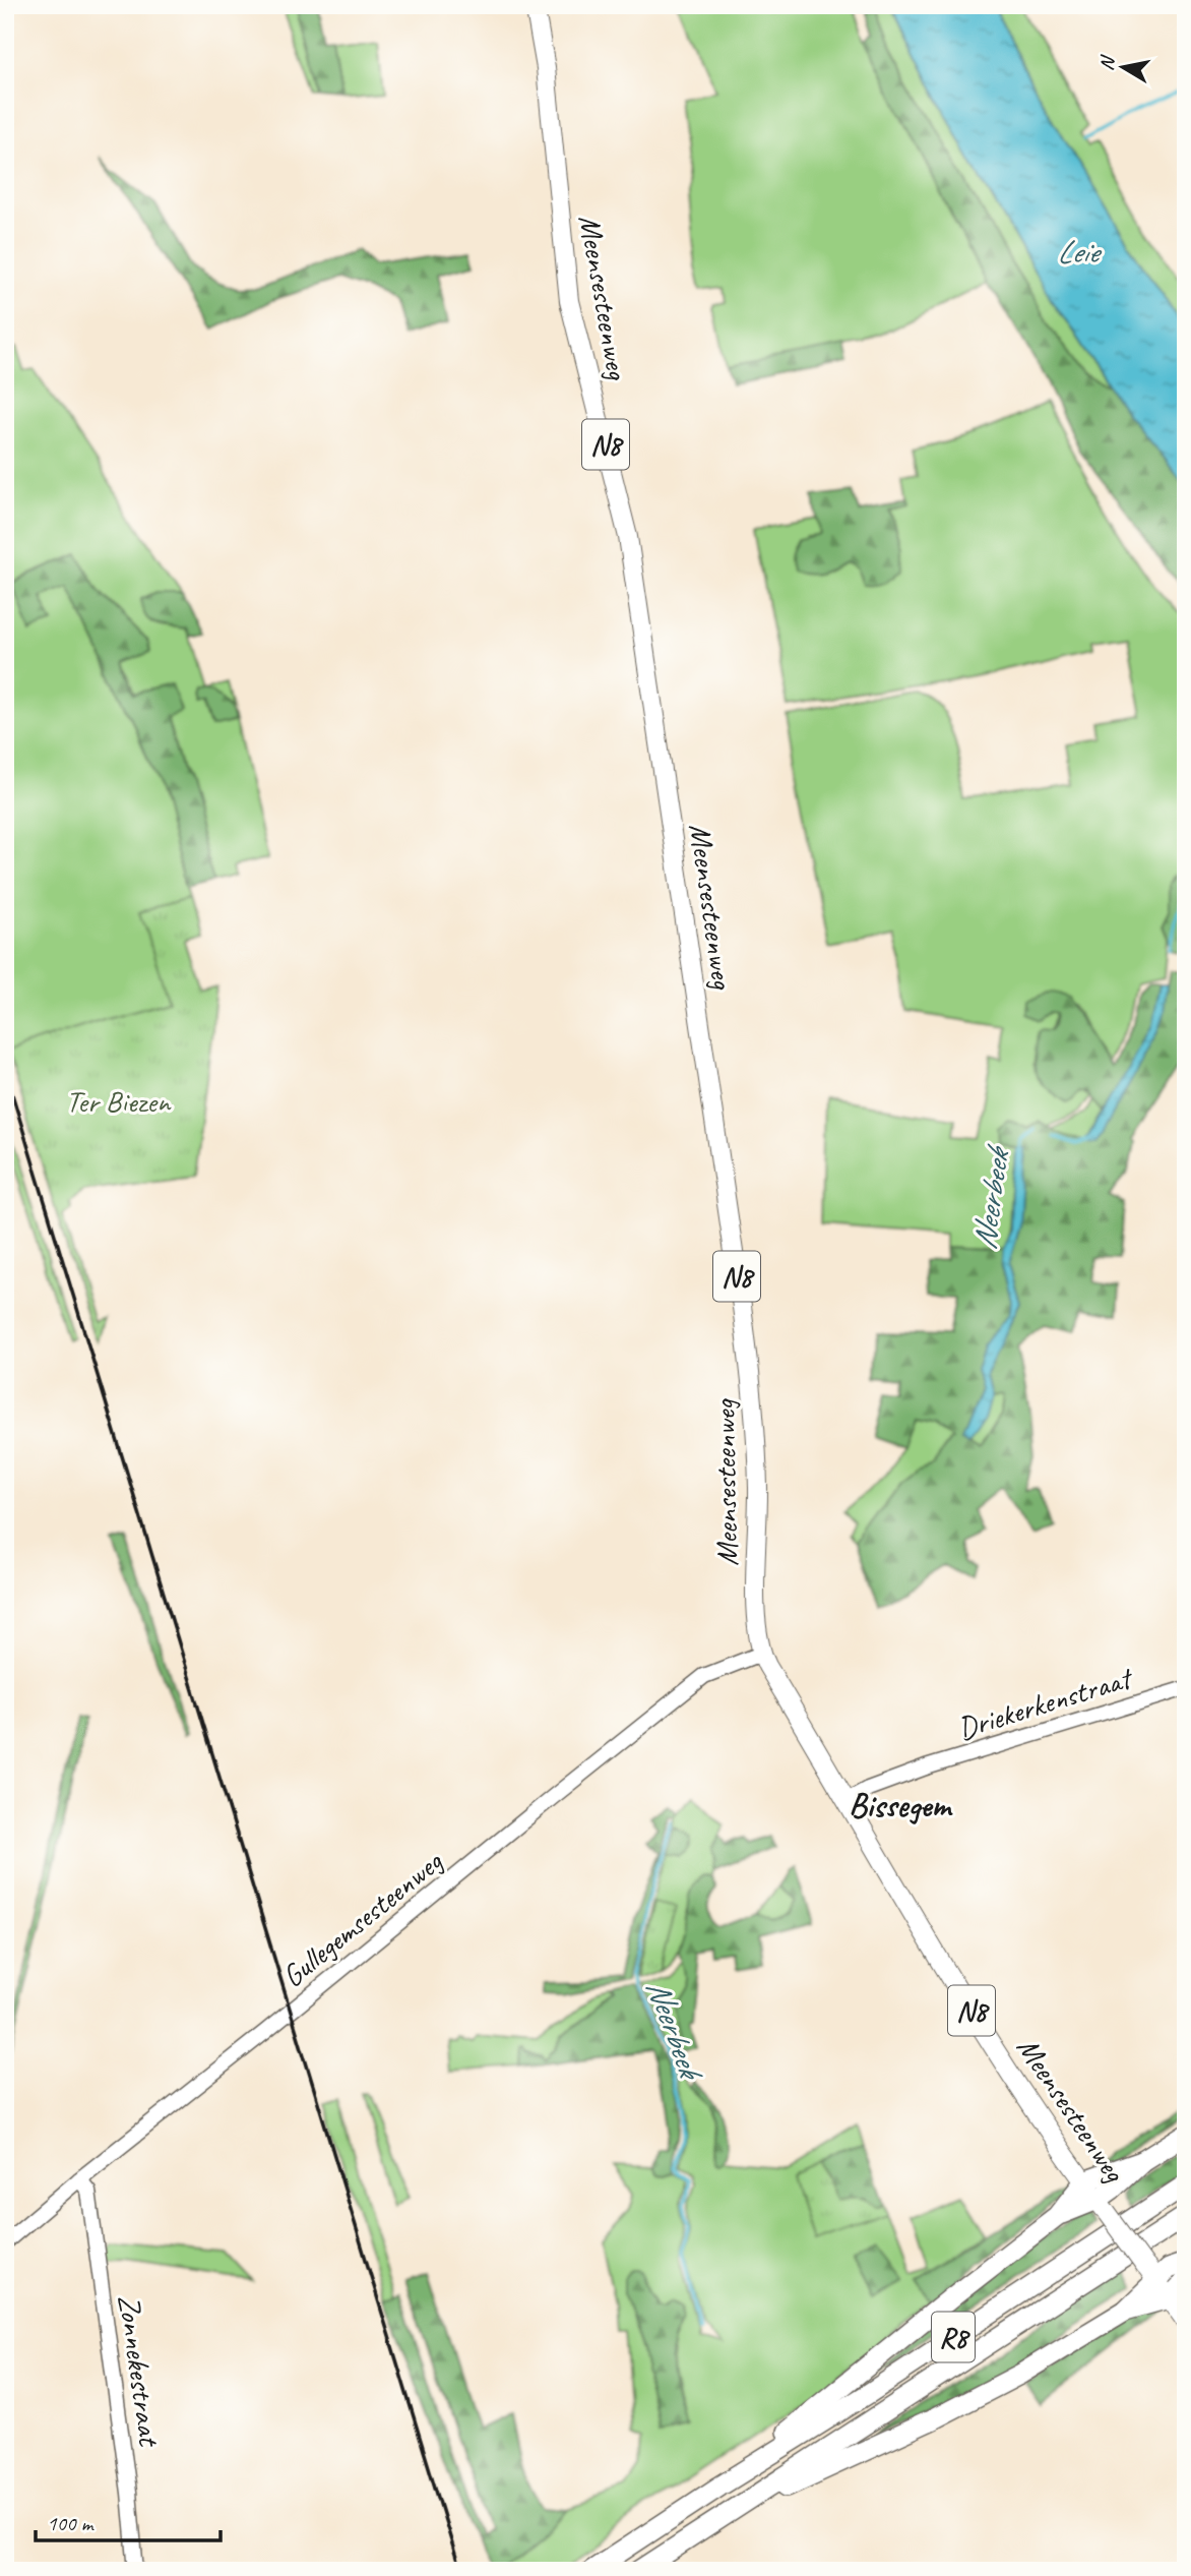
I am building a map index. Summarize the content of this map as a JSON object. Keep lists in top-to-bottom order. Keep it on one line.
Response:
{"streets":{"highway":["R8"],"main road":["Meensesteenweg","N8"],"street":["Driekerkenstraat","Gullegemsesteenweg","Zonnekestraat"]},"crossings":[["Meensesteenweg","Driekerkenstraat"],["Meensesteenweg","Gullegemsesteenweg"],["Gullegemsesteenweg","Zonnekestraat"]],"districts":["Bissegem"],"water":["Leie","Neerbeek"],"parks":["Ter Biezen"],"scale_bar":"100 m","north":"left"}
